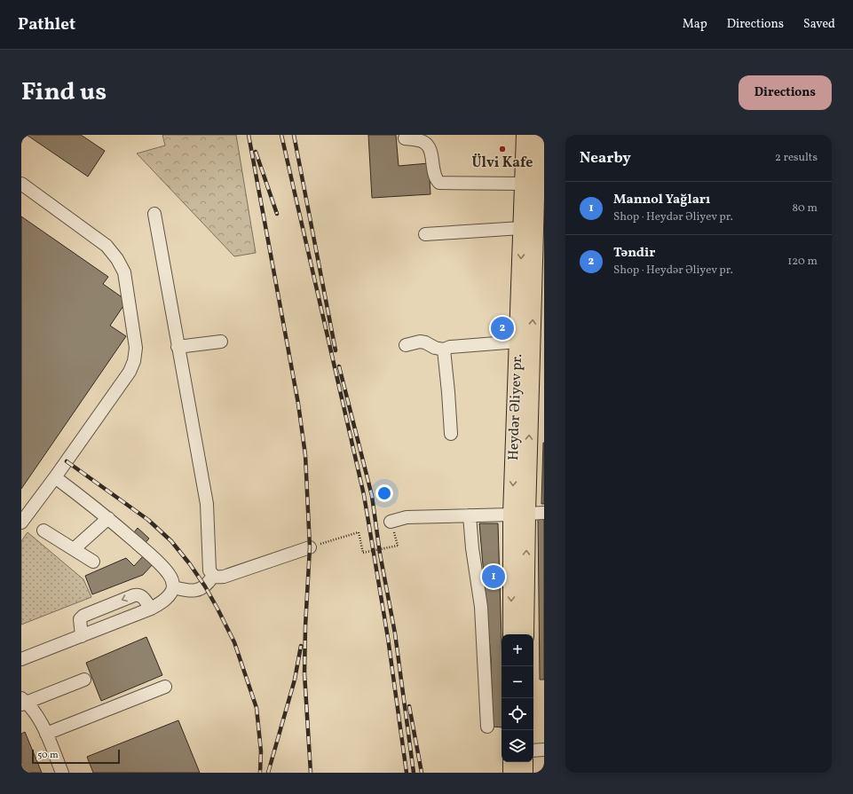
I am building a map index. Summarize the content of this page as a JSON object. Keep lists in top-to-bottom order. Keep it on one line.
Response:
{"streets":{"main road":["Heydər Əliyev pr."]},"places":["Ülvi Kafe"],"scale_bar":"50 m","page":{"header":"Pathlet","nav":["Map","Directions","Saved"],"title":"Find us","buttons":"Directions","heading":["Nearby","2 results"],"list":[{"mark":"1","name":"Mannol Yağları","note":"Shop · Heydər Əliyev pr.","value":"80 m"},{"mark":"2","name":"Təndir","note":"Shop · Heydər Əliyev pr.","value":"120 m"}],"pins":["2","1"],"map_buttons":["+","−"],"scale":"50 m"}}
